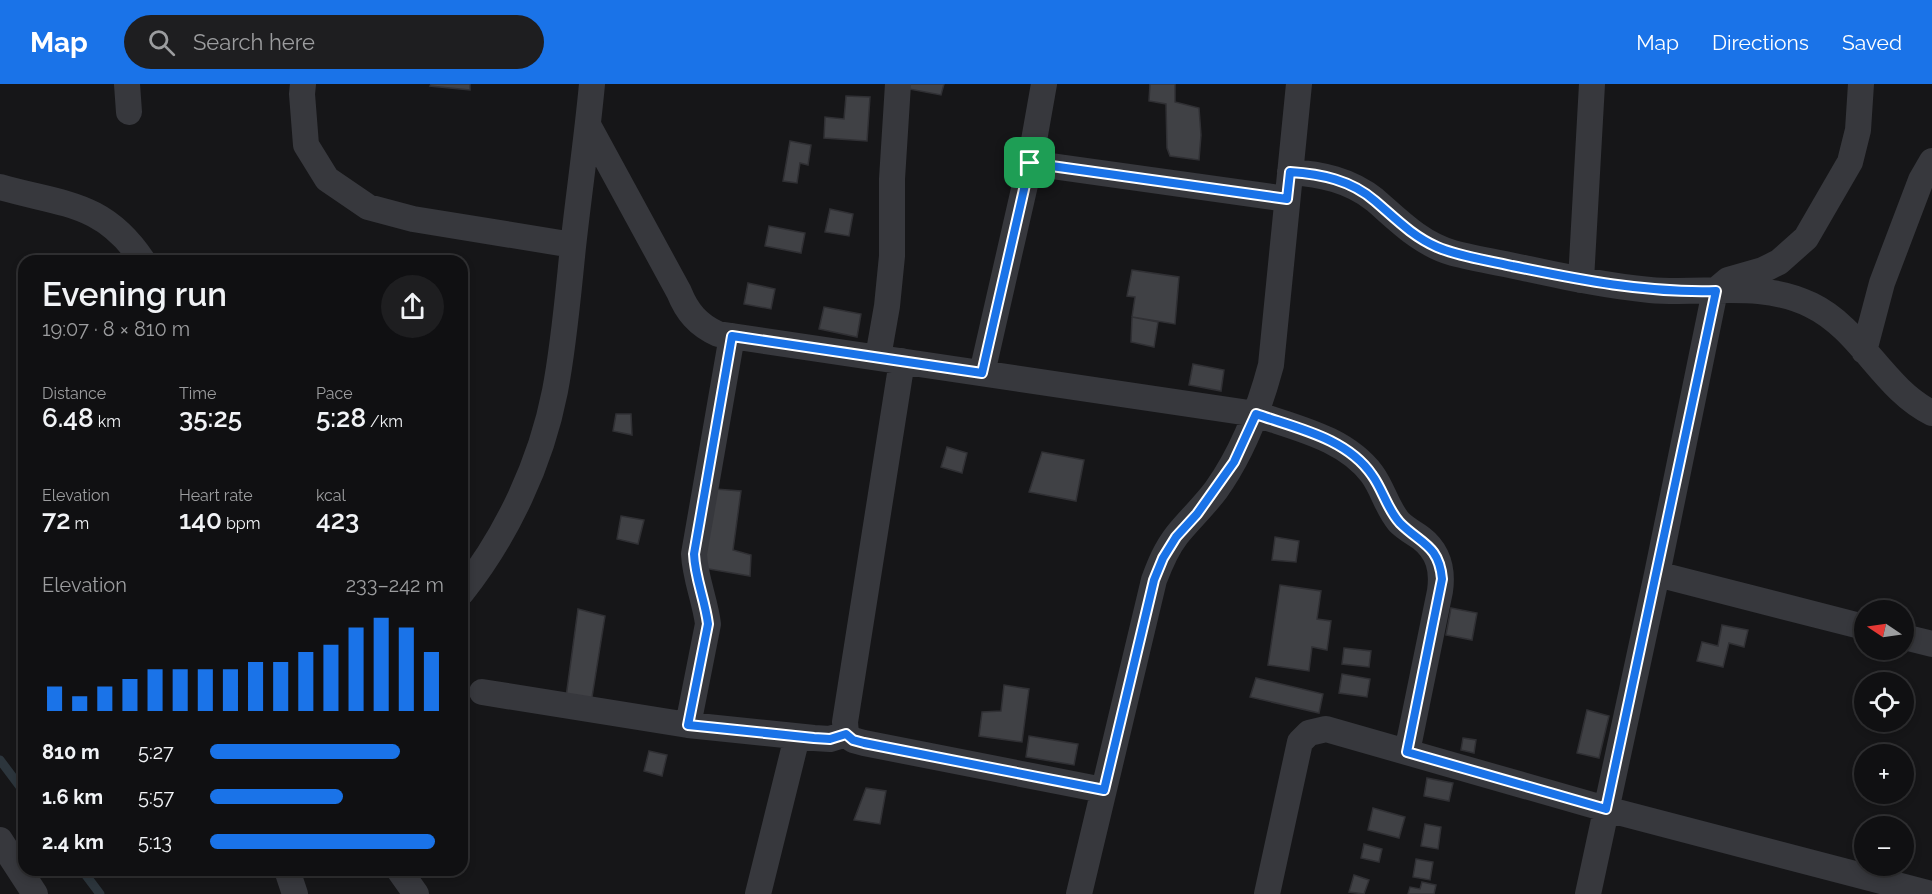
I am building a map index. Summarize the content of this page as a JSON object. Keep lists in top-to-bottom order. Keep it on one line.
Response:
{"north":"left","page":{"header":"Map","search":"Search here","nav":["Map","Directions","Saved"],"heading":["Evening run","19:07 · 8 × 810 m"],"stats":[["Distance","6.48 km"],["Time","35:25"],["Pace","5:28 /km"],["Elevation","72 m"],["Heart rate","140 bpm"],["kcal","423"]],"chart":["Elevation","233–242 m"],"map_buttons":["+","−"],"list":[{"name":"810 m","note":"5:27"},{"name":"1.6 km","note":"5:57"},{"name":"2.4 km","note":"5:13"}]}}
